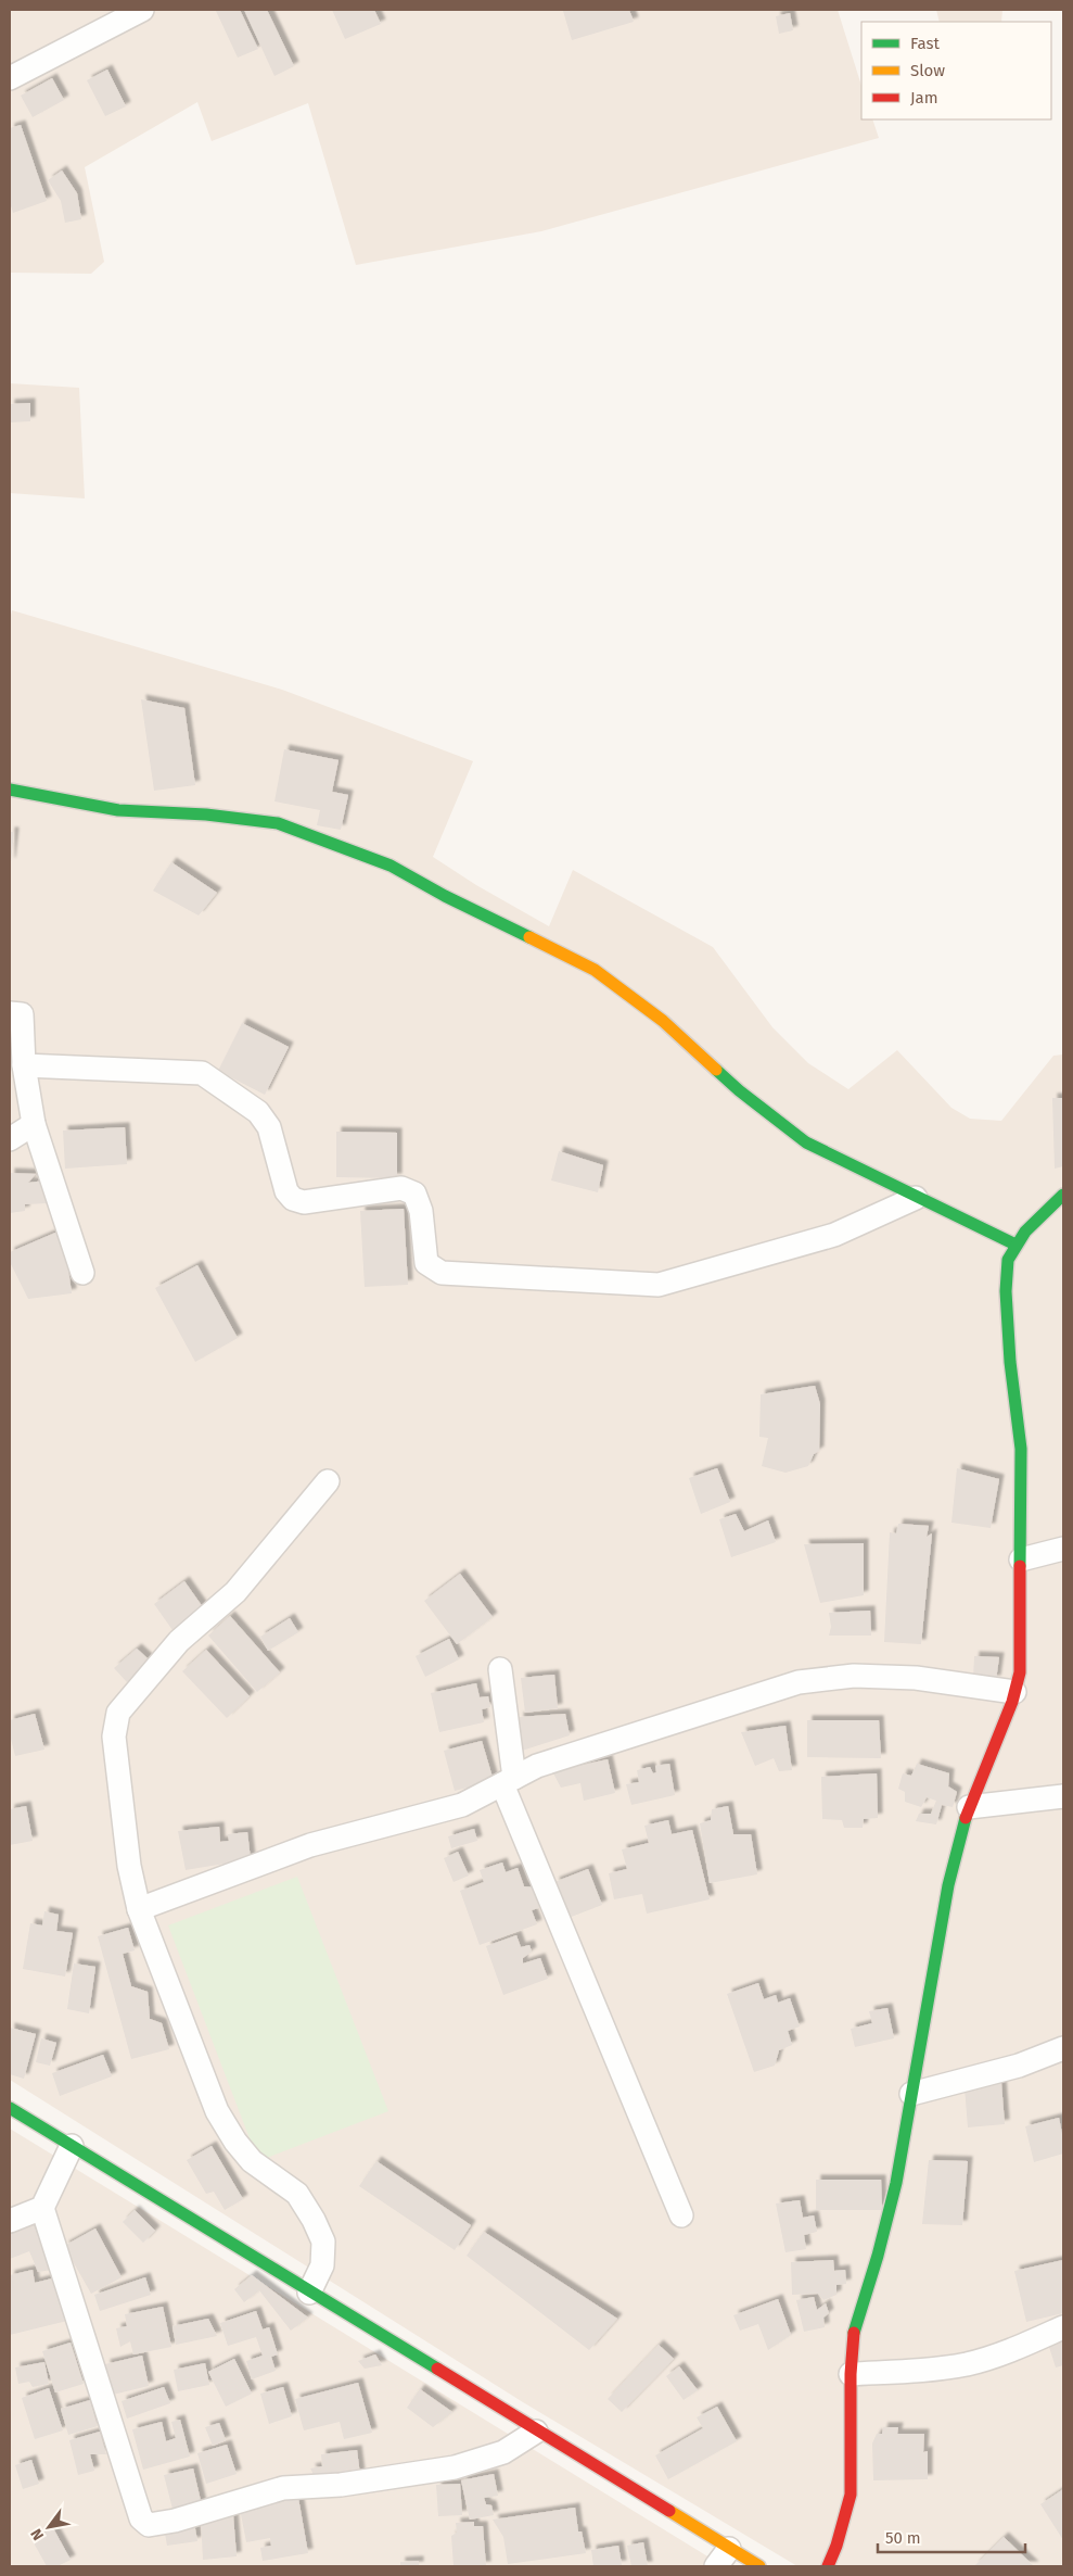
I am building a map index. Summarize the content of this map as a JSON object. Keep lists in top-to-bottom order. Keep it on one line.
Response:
{"legend":["Fast","Slow","Jam"],"scale_bar":"50 m","north":"bottom left"}
